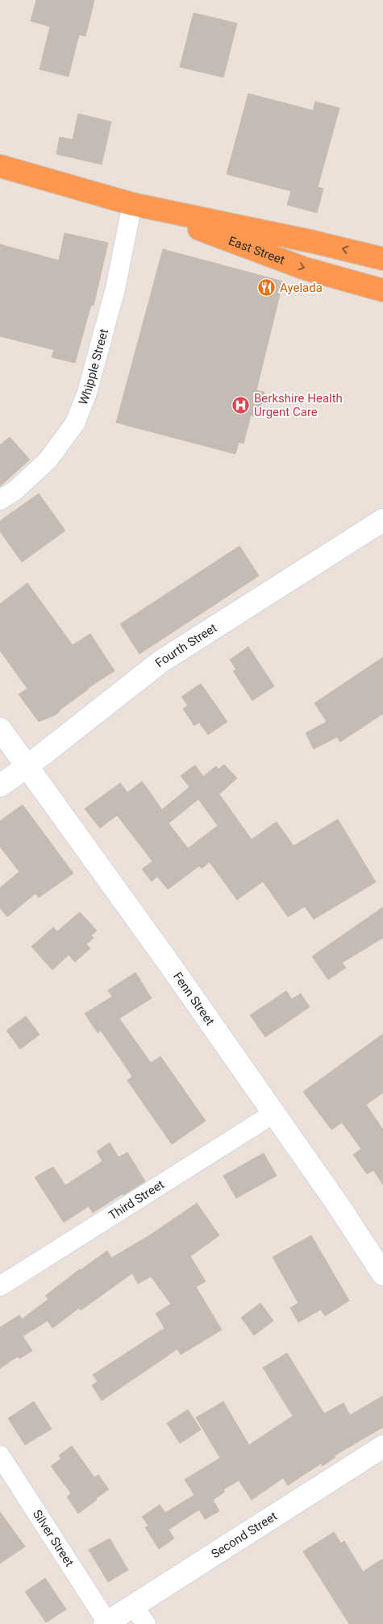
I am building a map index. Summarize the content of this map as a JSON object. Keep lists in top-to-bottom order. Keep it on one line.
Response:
{"streets":{"highway":["East Street"],"street":["Whipple Street","Fourth Street","Fenn Street","Third Street","Second Street","Silver Street"]},"crossings":[["East Street","Whipple Street"],["Fourth Street","Fenn Street"],["Fenn Street","Third Street"],["Second Street","Silver Street"]],"places":{"restaurant":["Ayelada"],"hospital":["Berkshire Health Urgent Care"]}}
